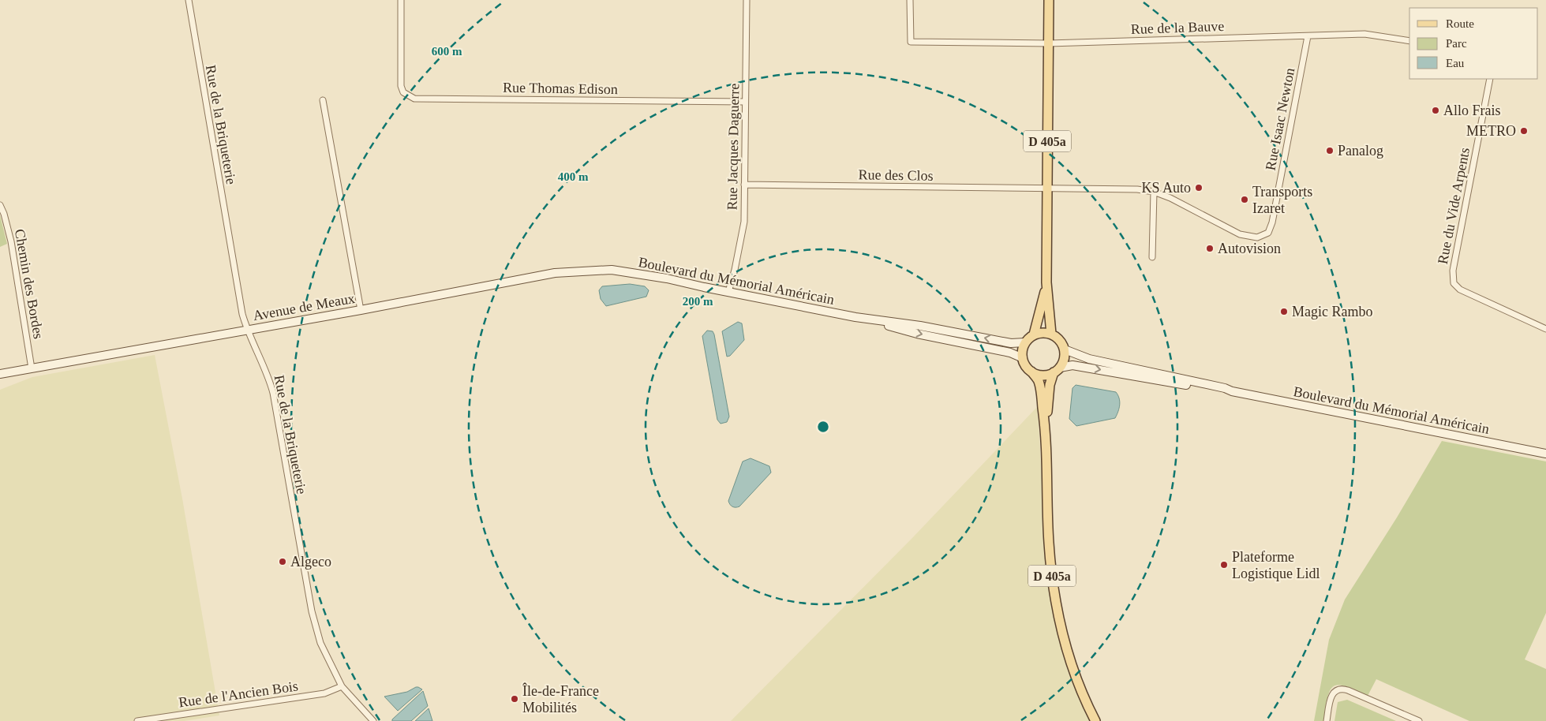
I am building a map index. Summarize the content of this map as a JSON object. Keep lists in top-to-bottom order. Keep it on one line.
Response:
{"streets":{"main road":["D 405a"],"street":["Rue de la Bauve","Rue Thomas Edison","Rue Isaac Newton","Rue de la Briqueterie","Rue Jacques Daguerre","Rue des Clos","Rue du Vide Arpents","Boulevard du Mémorial Américain","Chemin des Bordes","Avenue de Meaux","Rue de l'Ancien Bois"]},"crossings":[["Rue de la Bauve","Rue Isaac Newton"],["Rue de la Bauve","D 405a"],["Rue Thomas Edison","Rue Jacques Daguerre"],["Rue Isaac Newton","D 405a"],["Rue Isaac Newton","Rue des Clos"],["Rue de la Briqueterie","Avenue de Meaux"],["Rue de la Briqueterie","Rue de l'Ancien Bois"],["D 405a","Rue des Clos"],["D 405a","Boulevard du Mémorial Américain"],["Rue Jacques Daguerre","Rue des Clos"],["Rue Jacques Daguerre","Boulevard du Mémorial Américain"],["Boulevard du Mémorial Américain","Avenue de Meaux"],["Chemin des Bordes","Avenue de Meaux"]],"places":["Allo Frais","METRO","Panalog","KS Auto","Transports Izaret","Autovision","Magic Rambo","Algeco","Plateforme Logistique Lidl","Île-de-France Mobilités"],"legend":["Route","Parc","Eau"],"rings":["600 m","400 m","200 m"]}
